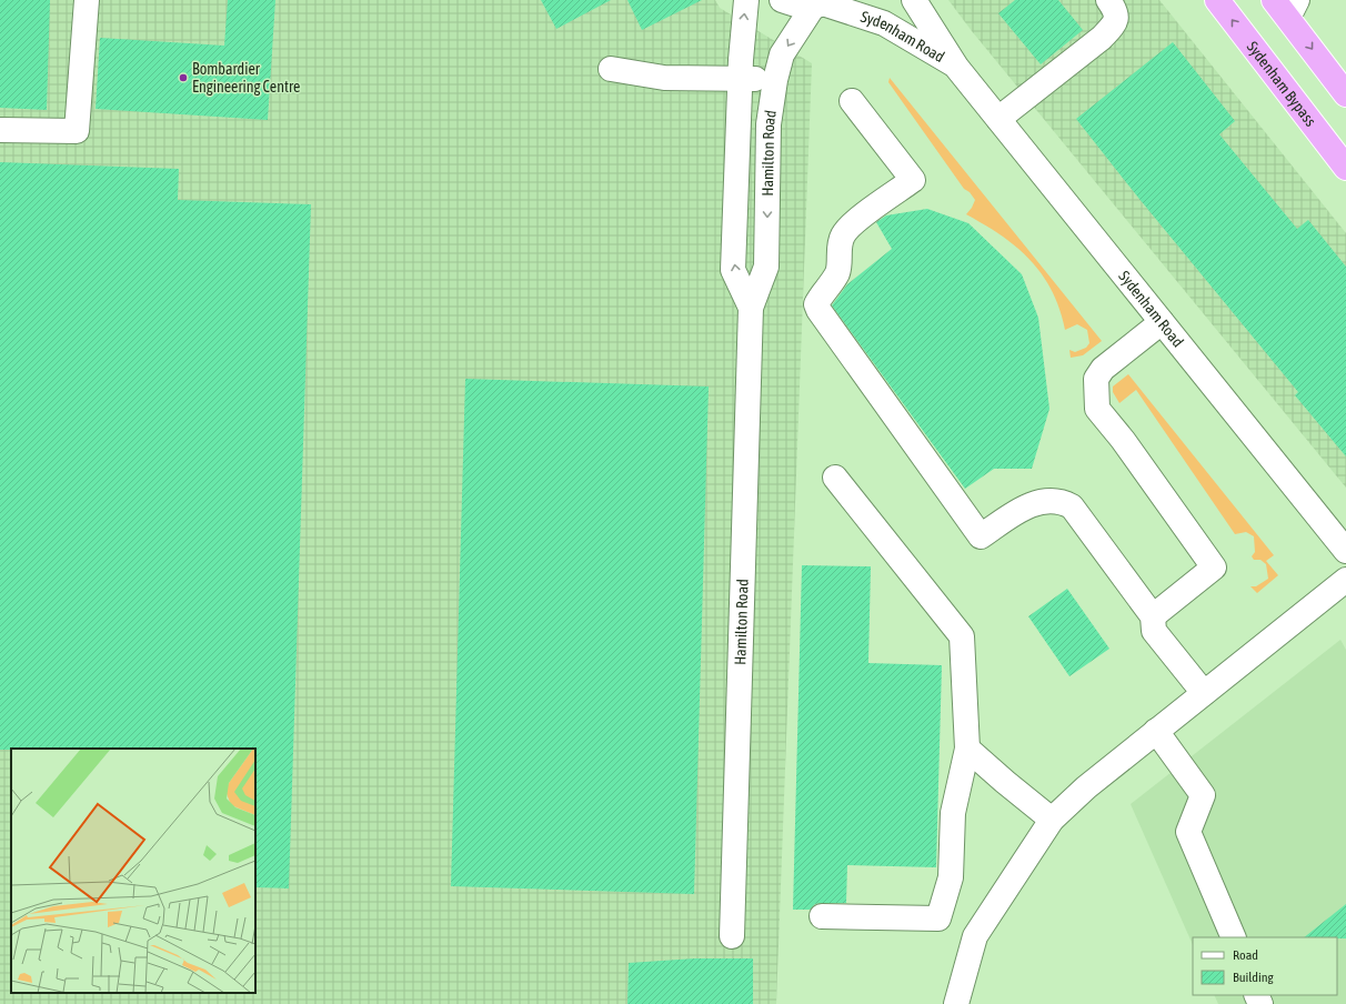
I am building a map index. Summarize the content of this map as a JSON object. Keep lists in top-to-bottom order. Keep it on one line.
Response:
{"streets":{"highway":["Sydenham Bypass"],"street":["Sydenham Road","Hamilton Road"]},"crossings":[["Sydenham Road","Hamilton Road"]],"places":["Bombardier Engineering Centre"],"legend":["Road","Building"]}
